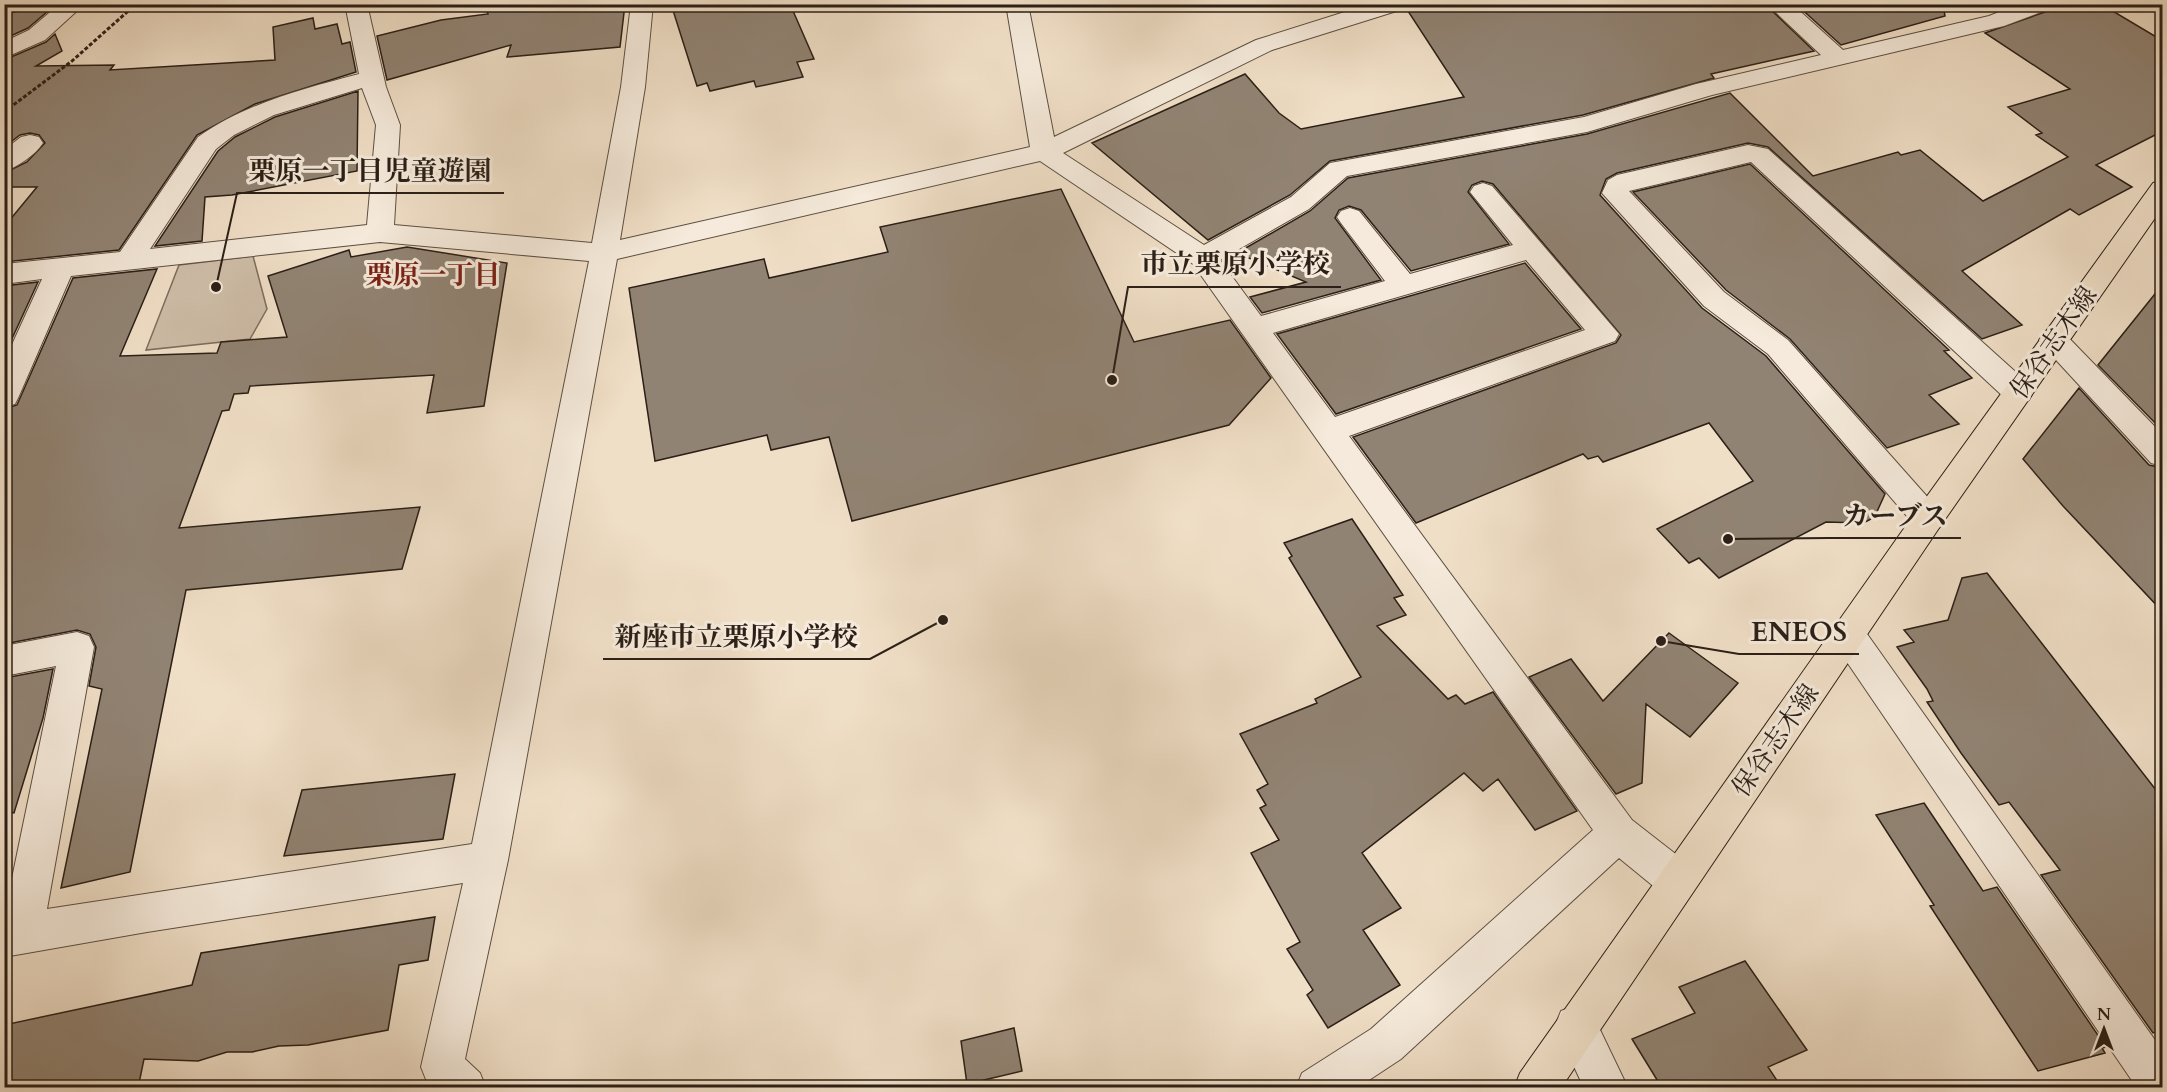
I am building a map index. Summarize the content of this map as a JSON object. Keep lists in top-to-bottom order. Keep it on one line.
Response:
{"streets":{"main road":["保谷志木線"]},"districts":["栗原一丁目"],"places":["栗原一丁目児童遊園","市立栗原小学校","カーブス","新座市立栗原小学校","ENEOS"],"north":"top"}
